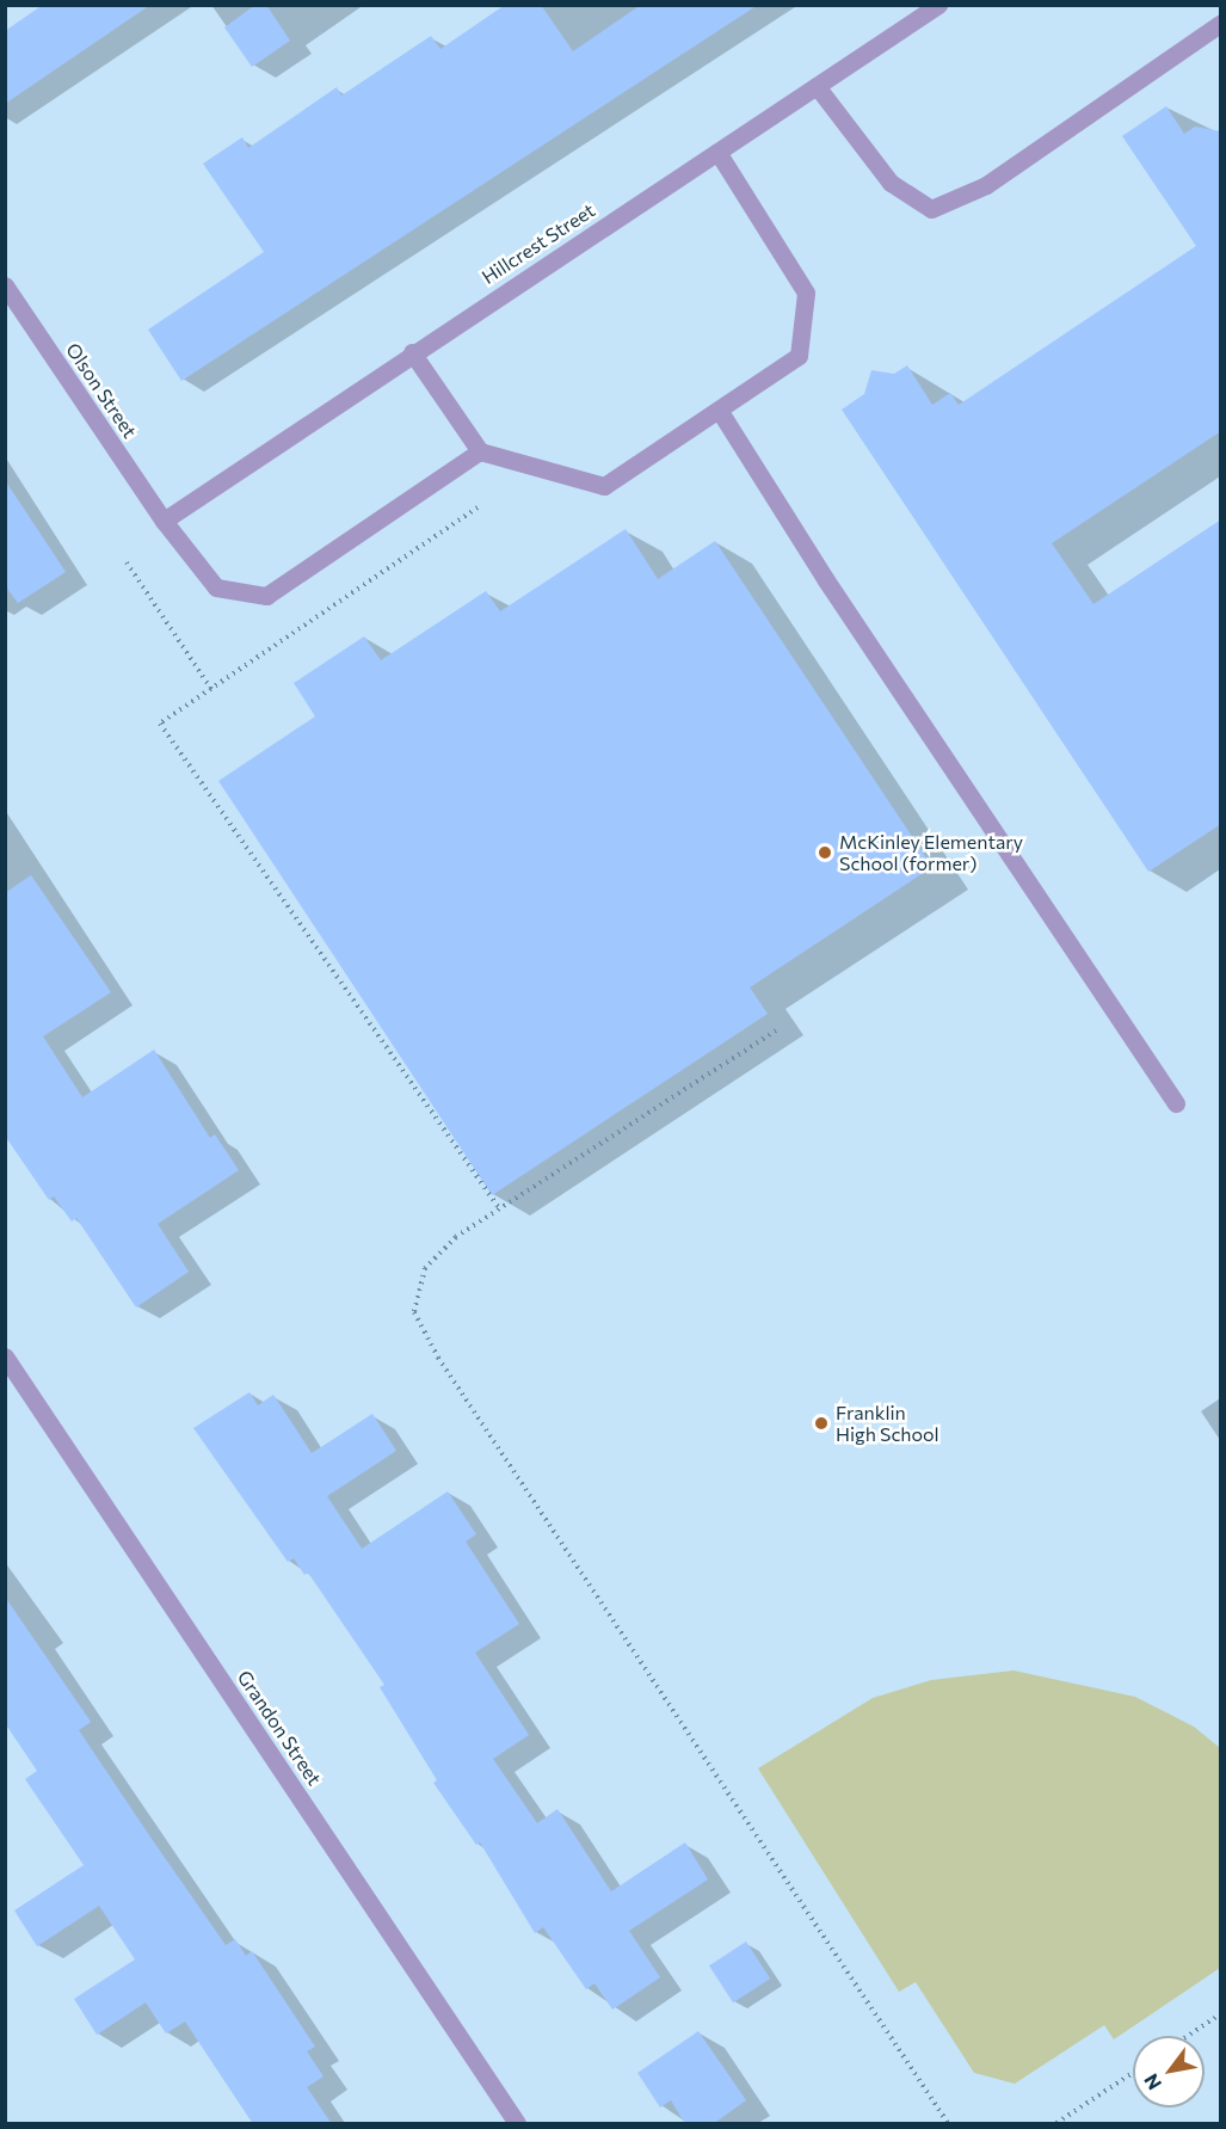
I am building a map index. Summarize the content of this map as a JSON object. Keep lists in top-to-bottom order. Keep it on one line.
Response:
{"streets":{"street":["Hillcrest Street","Olson Street","Grandon Street"]},"crossings":[["Hillcrest Street","Olson Street"]],"places":["McKinley Elementary School (former)","Franklin High School"],"north":"bottom left"}
